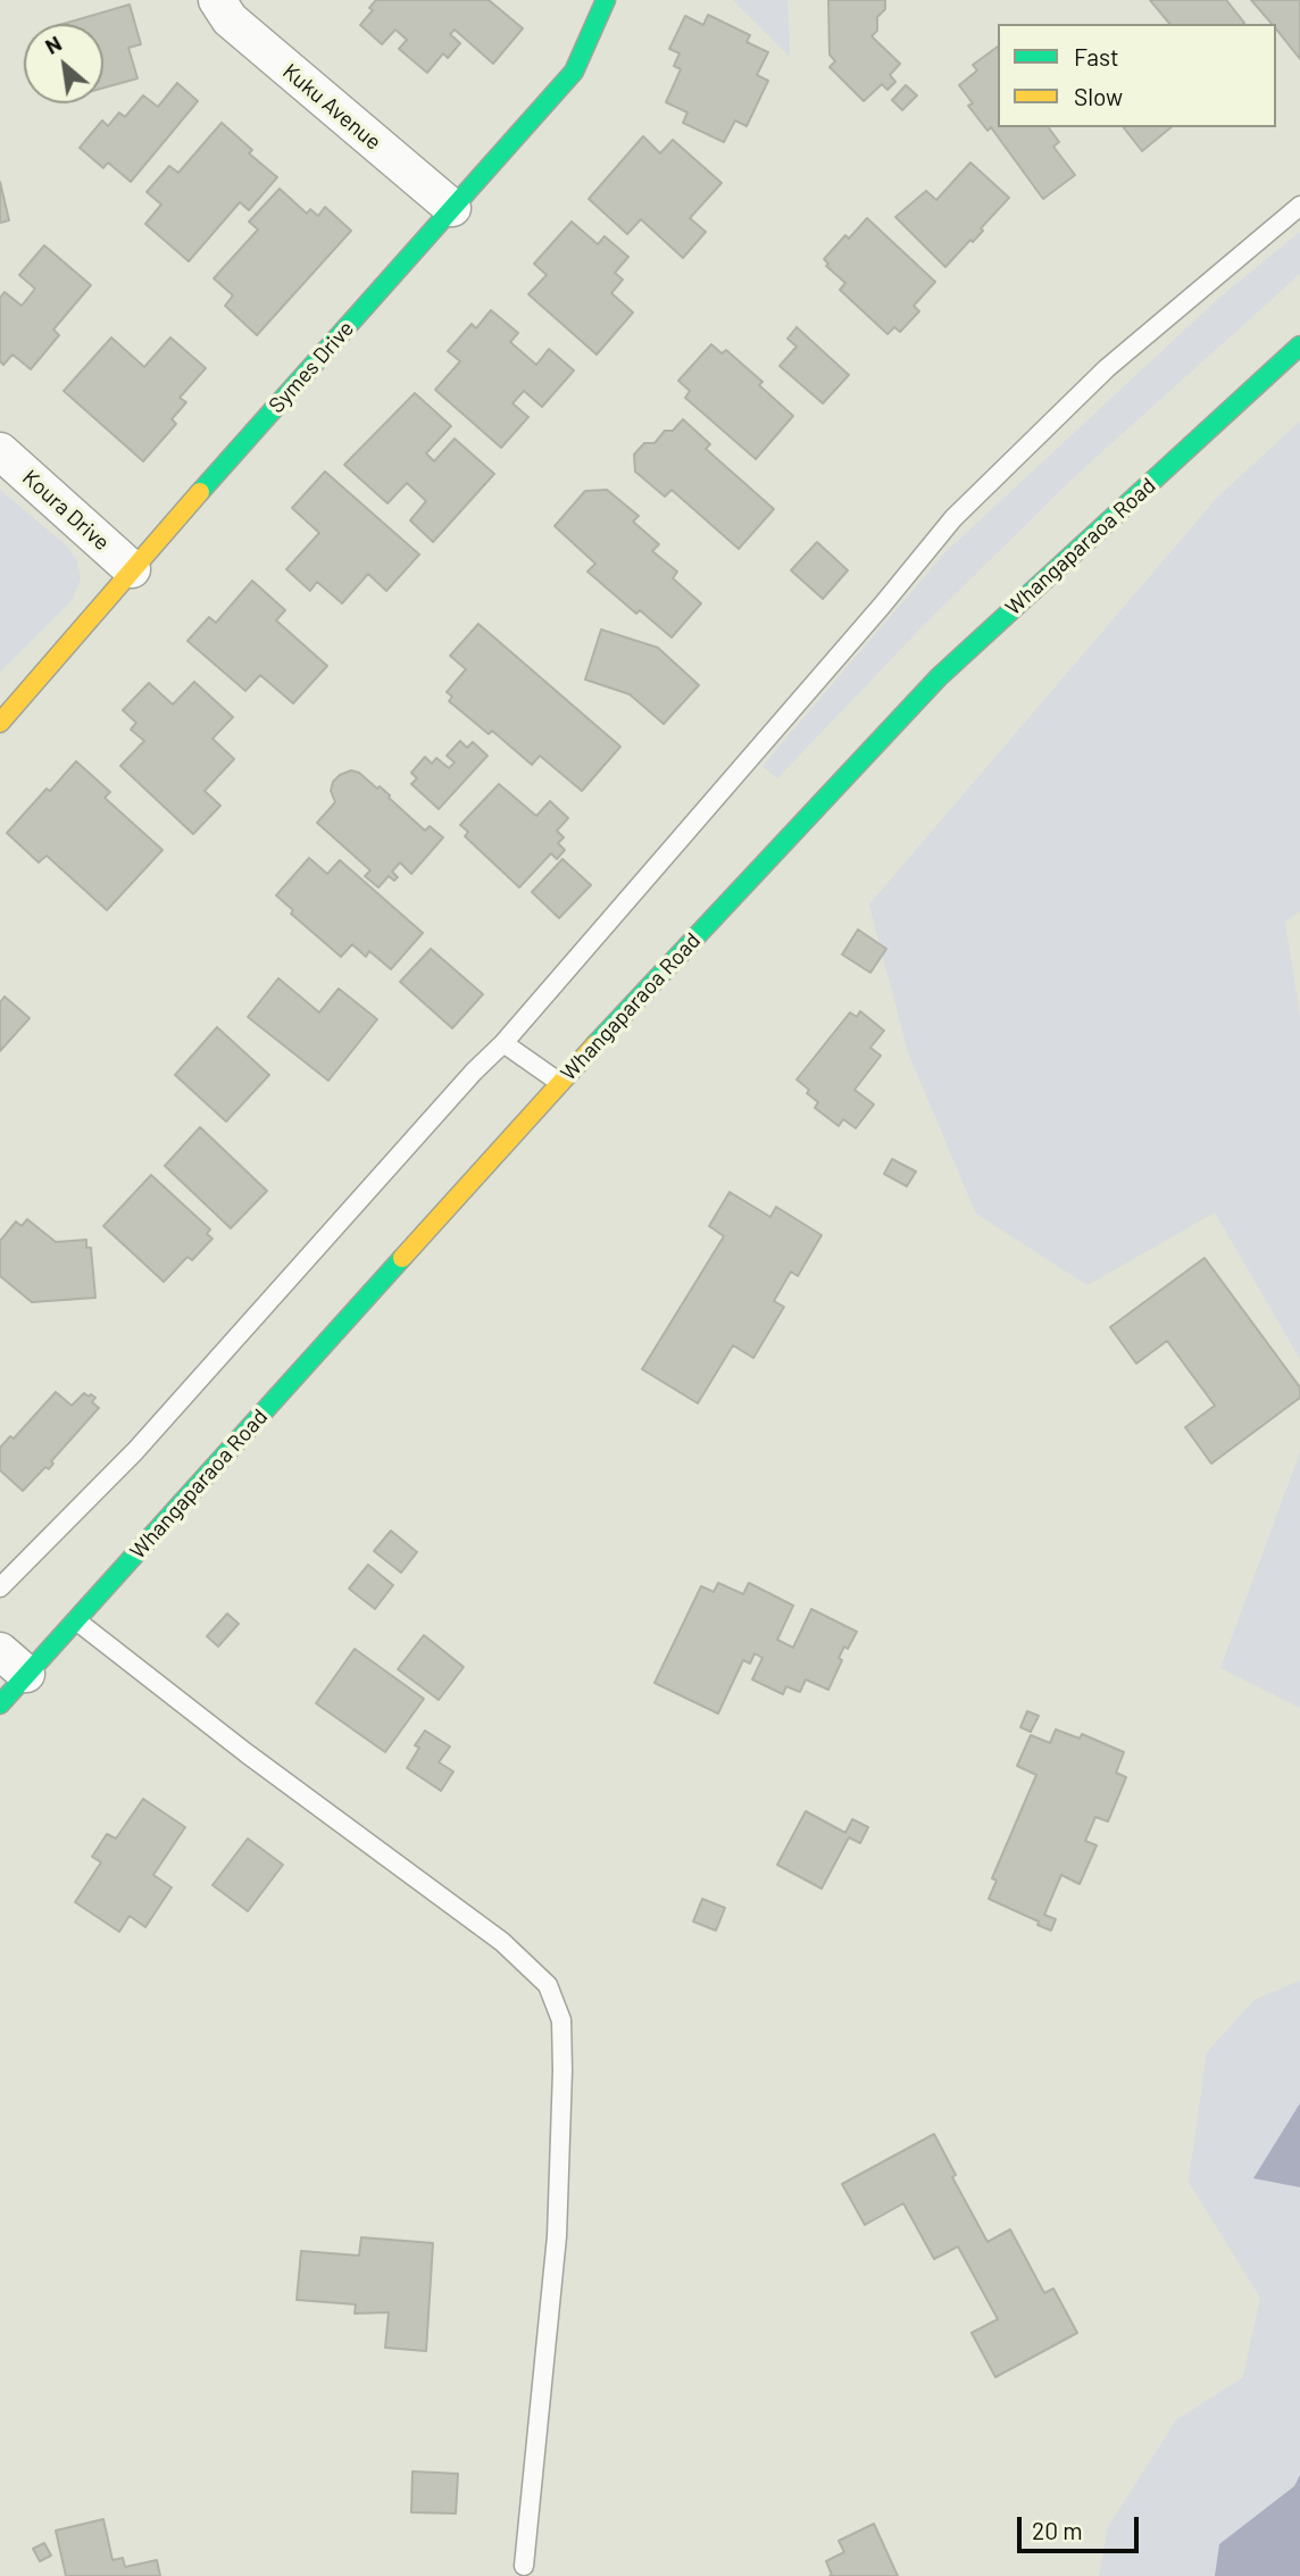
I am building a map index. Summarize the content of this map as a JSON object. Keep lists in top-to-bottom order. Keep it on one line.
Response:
{"streets":{"main road":["Symes Drive","Whangaparaoa Road"],"street":["Kuku Avenue","Koura Drive"]},"crossings":[["Kuku Avenue","Symes Drive"],["Symes Drive","Koura Drive"]],"legend":["Fast","Slow"],"scale_bar":"20 m","north":"top left"}
